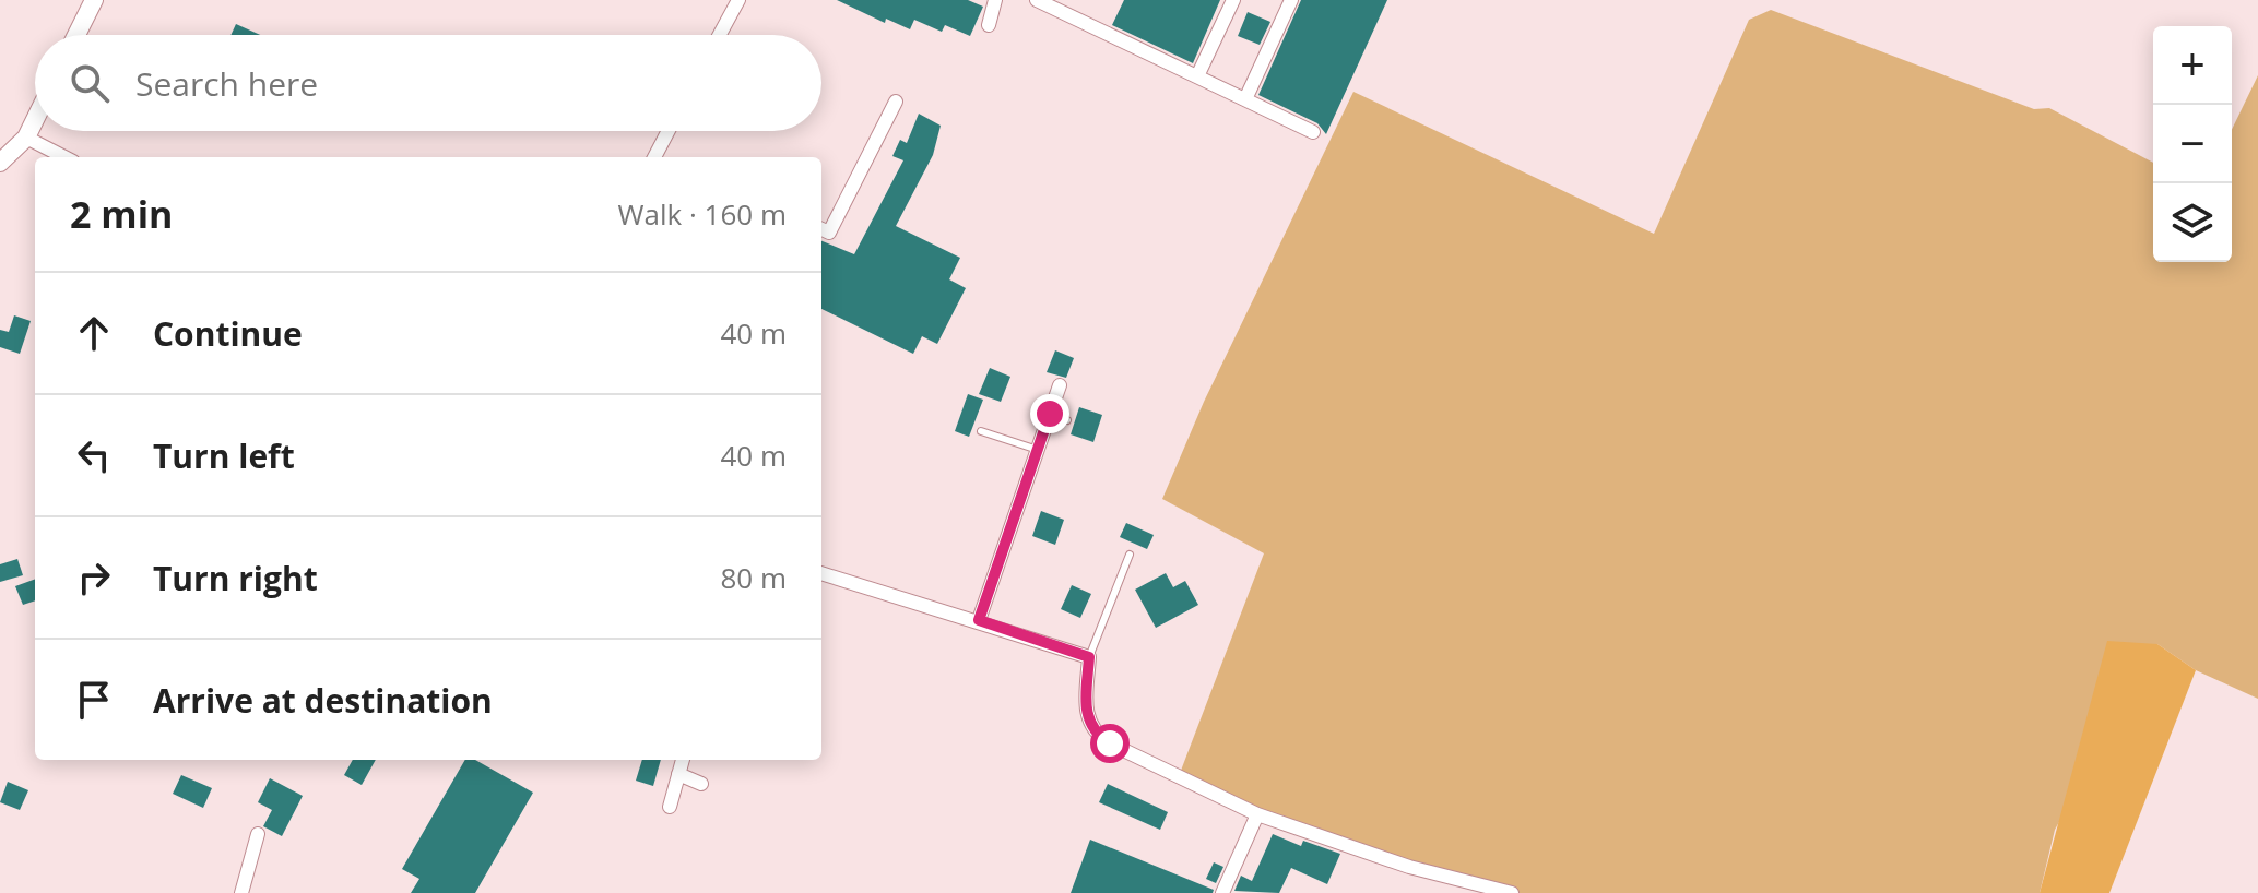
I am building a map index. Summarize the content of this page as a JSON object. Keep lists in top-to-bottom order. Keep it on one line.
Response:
{"page":{"map_buttons":["+","−"],"search":"Search here","heading":["2 min","Walk · 160 m"],"list":[["Continue","40 m"],["Turn left","40 m"],["Turn right","80 m"],"Arrive at destination"]}}
